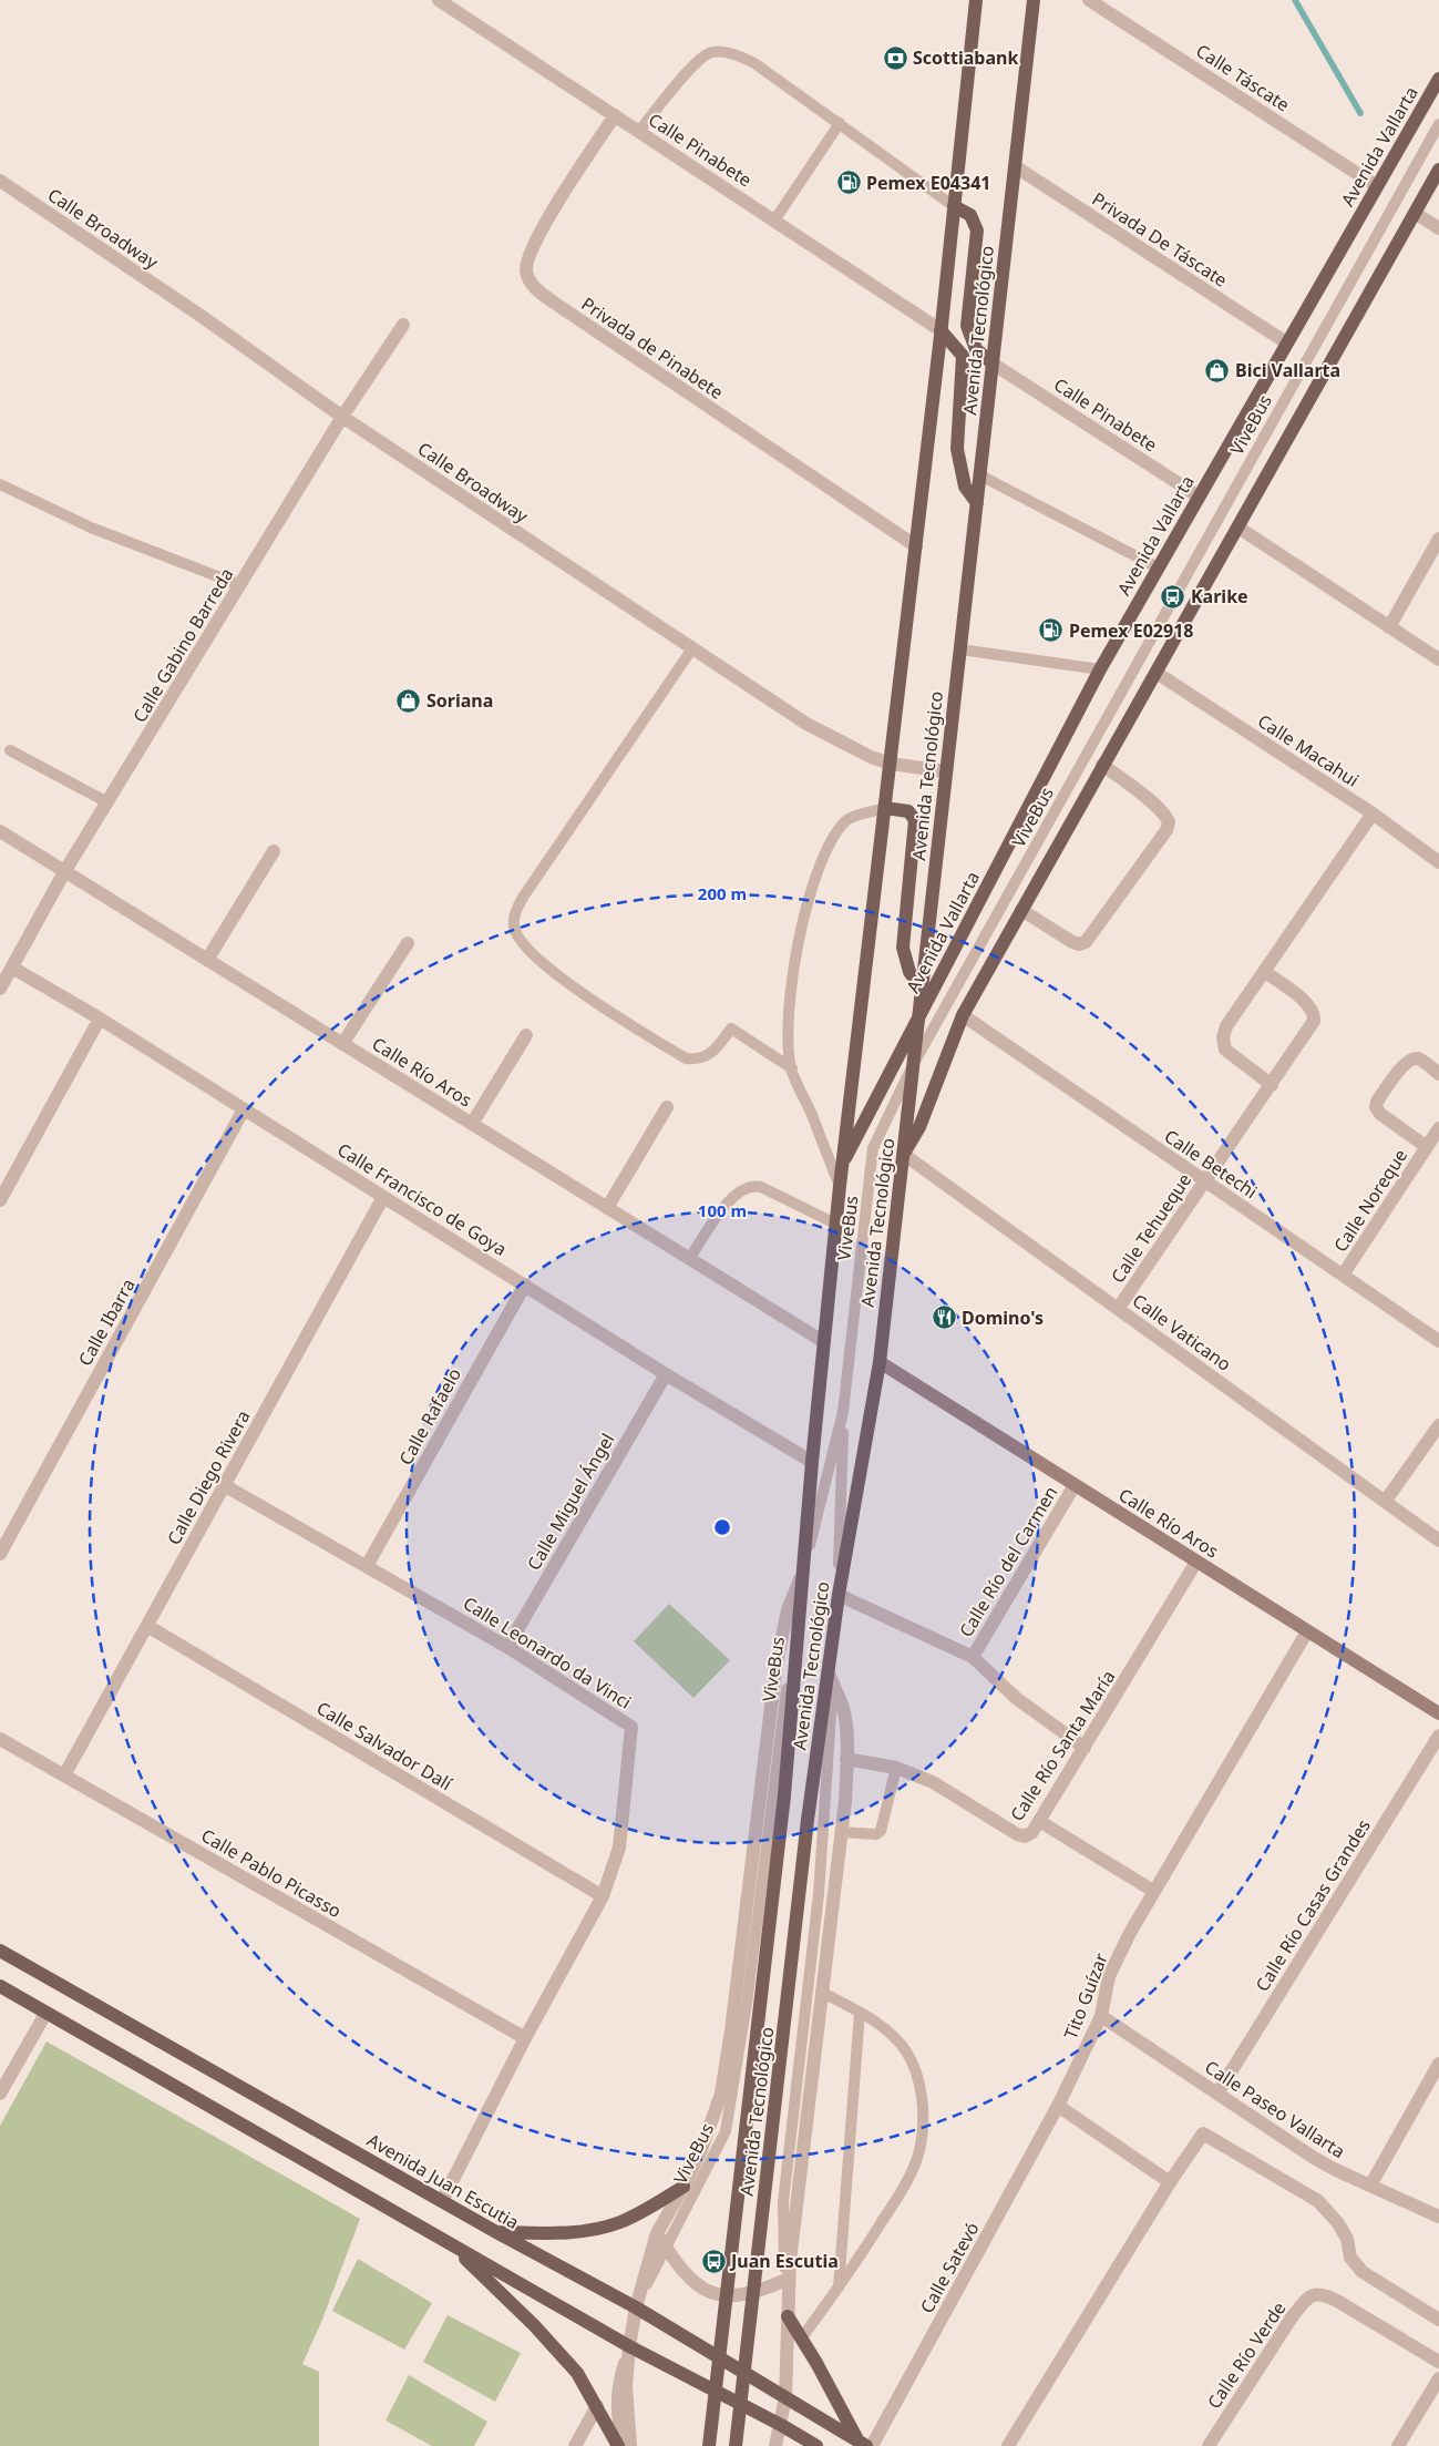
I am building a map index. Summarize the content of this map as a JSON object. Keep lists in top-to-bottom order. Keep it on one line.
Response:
{"streets":{"main road":["Avenida Vallarta","Avenida Tecnológico","Calle Río Aros","Avenida Juan Escutia"],"street":["Calle Táscate","Calle Pinabete","Calle Broadway","Privada De Táscate","Privada de Pinabete","Calle Gabino Barreda","Calle Macahui","Calle Betechi","Calle Francisco de Goya","Calle Noreque","Calle Tehueque","Calle Ibarra","Calle Vaticano","Calle Rafaelo","Calle Diego Rivera","Calle Miguel Ángel","Calle Río del Carmen","Calle Leonardo da Vinci","Calle Salvador Dalí","Calle Río Santa María","Calle Pablo Picasso","Calle Río Casas Grandes","Tito Guízar","Calle Paseo Vallarta","Calle Satevó","Calle Río Verde"],"lane":["ViveBus"]},"crossings":[["Calle Táscate","Avenida Vallarta"],["Avenida Vallarta","Calle Pinabete"],["Avenida Vallarta","Privada De Táscate"],["Avenida Vallarta","Avenida Tecnológico"],["Calle Pinabete","Avenida Tecnológico"],["Calle Pinabete","Privada de Pinabete"],["Calle Broadway","Avenida Tecnológico"],["Calle Broadway","Calle Gabino Barreda"],["Privada De Táscate","Avenida Tecnológico"],["Avenida Tecnológico","Privada de Pinabete"],["Avenida Tecnológico","ViveBus"],["Avenida Tecnológico","Calle Río Aros"],["Avenida Tecnológico","Calle Francisco de Goya"],["Avenida Tecnológico","Calle Vaticano"],["ViveBus","Avenida Juan Escutia"],["Calle Gabino Barreda","Calle Río Aros"],["Calle Gabino Barreda","Calle Francisco de Goya"],["Calle Río Aros","Calle Río del Carmen"],["Calle Río Aros","Calle Río Santa María"],["Calle Río Aros","Tito Guízar"],["Calle Betechi","Calle Noreque"],["Calle Betechi","Calle Tehueque"],["Calle Francisco de Goya","Calle Ibarra"],["Calle Francisco de Goya","Calle Rafaelo"],["Calle Francisco de Goya","Calle Diego Rivera"],["Calle Francisco de Goya","Calle Miguel Ángel"],["Calle Tehueque","Calle Vaticano"],["Calle Rafaelo","Calle Leonardo da Vinci"],["Calle Diego Rivera","Calle Leonardo da Vinci"],["Calle Diego Rivera","Calle Salvador Dalí"],["Calle Diego Rivera","Calle Pablo Picasso"],["Calle Miguel Ángel","Calle Leonardo da Vinci"],["Calle Leonardo da Vinci","Calle Salvador Dalí"],["Calle Leonardo da Vinci","Calle Pablo Picasso"],["Calle Leonardo da Vinci","Avenida Juan Escutia"],["Calle Río Casas Grandes","Calle Paseo Vallarta"],["Tito Guízar","Calle Paseo Vallarta"],["Tito Guízar","Calle Satevó"],["Avenida Juan Escutia","Calle Satevó"]],"places":{"bank":["Scottiabank"],"fuel station":["Pemex E04341","Pemex E02918"],"shop":["Bici Vallarta","Soriana"],"bus stop":["Karike","Juan Escutia"],"restaurant":["Domino's"]},"rings":["200 m","100 m"]}
